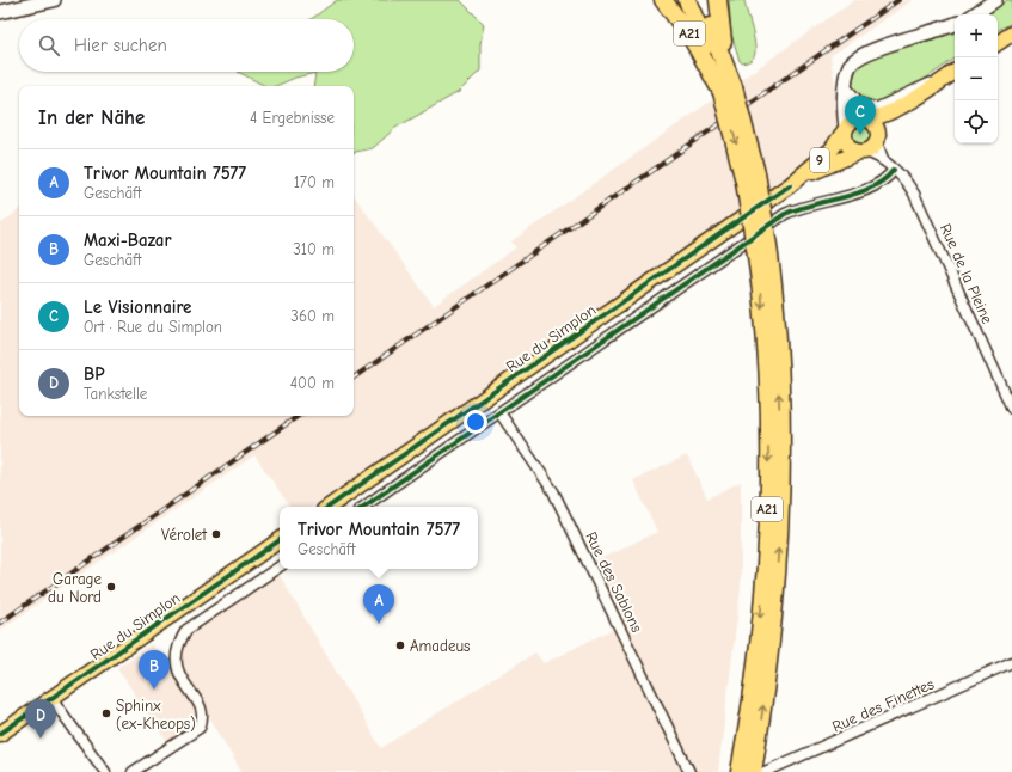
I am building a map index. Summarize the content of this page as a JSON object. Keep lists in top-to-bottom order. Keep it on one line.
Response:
{"streets":{"highway":["A21"],"main road":["9","Rue du Simplon"],"street":["Rue de la Pleine","Rue des Sablons","Rue des Finettes"]},"crossings":[["9","Rue de la Pleine"],["9","Rue du Simplon"],["Rue de la Pleine","Rue du Simplon"]],"places":["Vérolet","Garage du Nord","Amadeus","Sphinx (ex-Kheops)"],"page":{"map_buttons":["+","−"],"search":"Hier suchen","heading":["In der Nähe","4 Ergebnisse"],"pins":["C","A","B","D"],"list":[{"mark":"A","name":"Trivor Mountain 7577","note":"Geschäft","value":"170 m"},{"mark":"B","name":"Maxi-Bazar","note":"Geschäft","value":"310 m"},{"mark":"C","name":"Le Visionnaire","note":"Ort · Rue du Simplon","value":"360 m"},{"mark":"D","name":"BP","note":"Tankstelle","value":"400 m"}],"popup":["Trivor Mountain 7577","Geschäft"]}}
